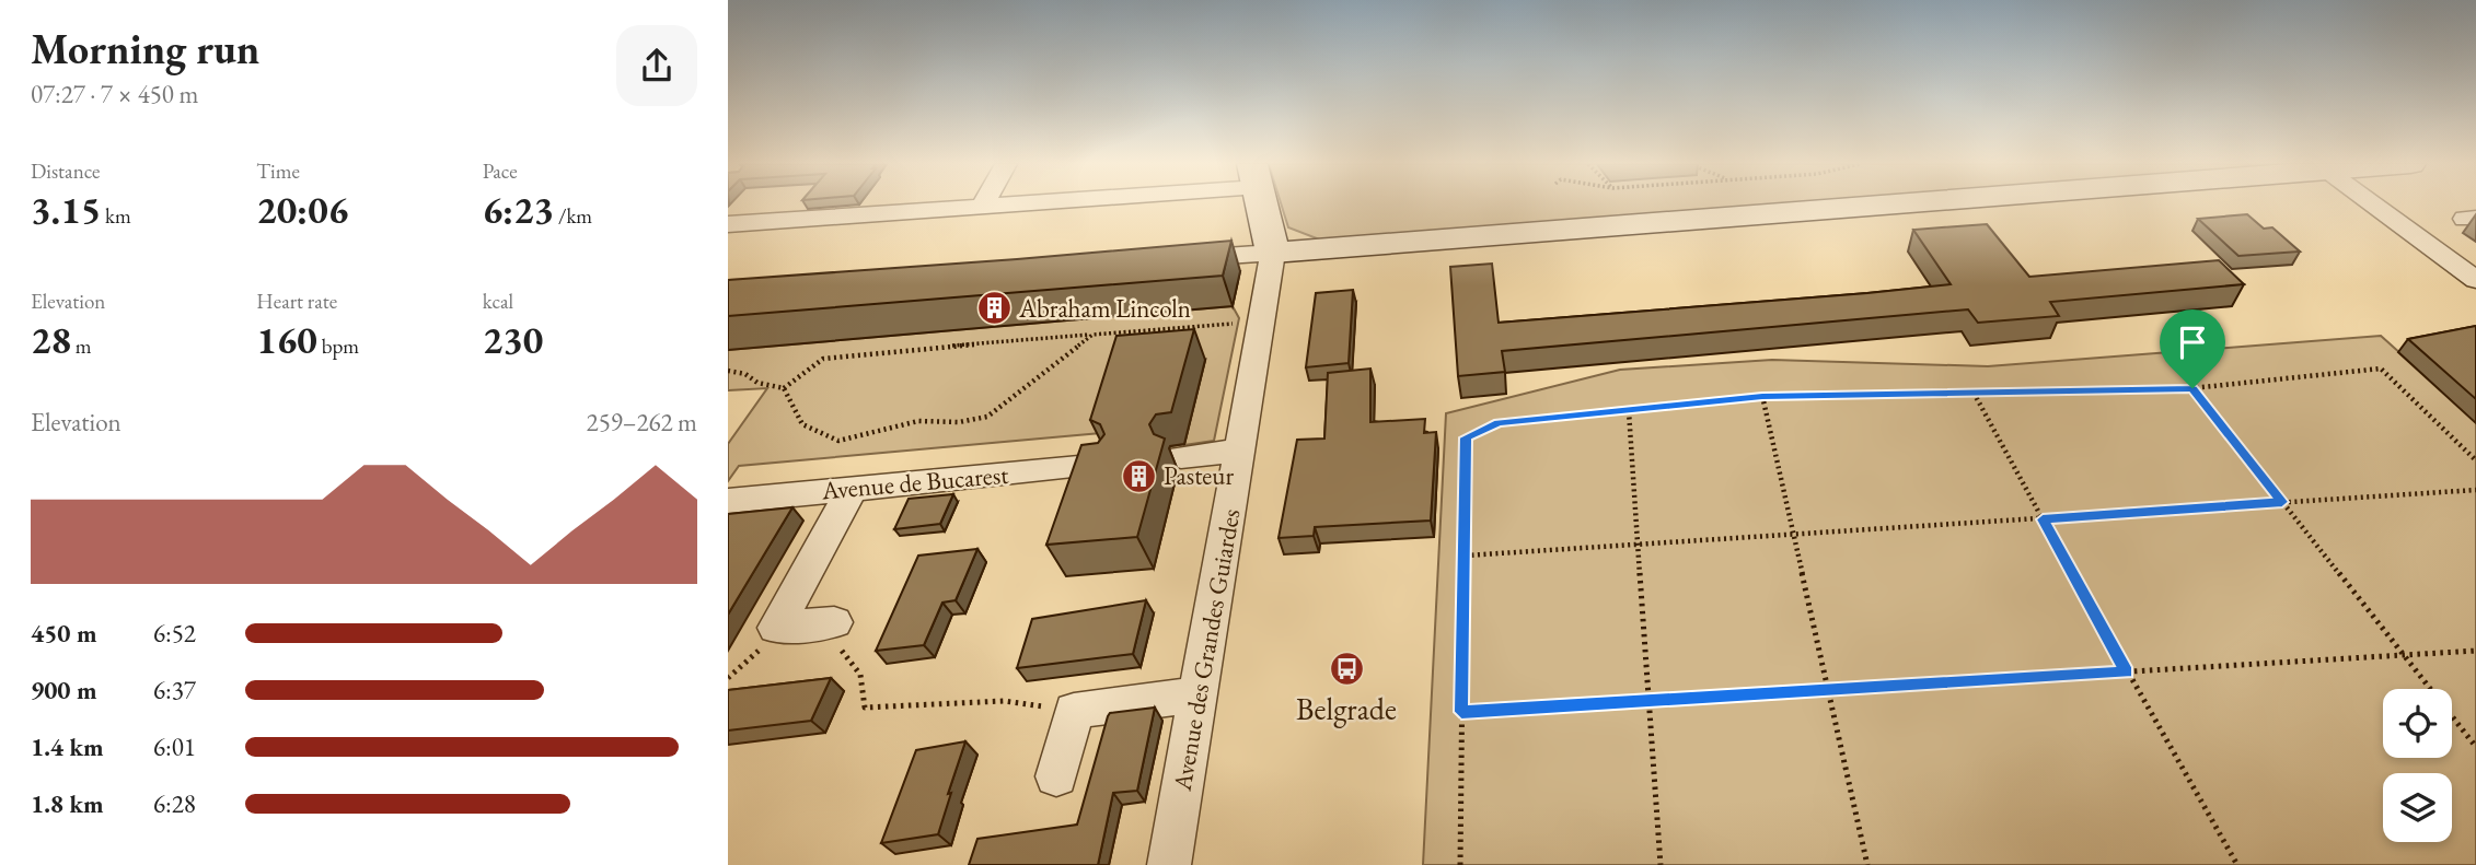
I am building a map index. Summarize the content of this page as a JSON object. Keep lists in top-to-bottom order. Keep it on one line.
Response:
{"streets":{"street":["Avenue de Bucarest","Avenue des Grandes Guiardes"]},"places":{"building":["Abraham Lincoln","Pasteur"],"bus stop":["Belgrade"]},"page":{"heading":["Morning run","07:27 · 7 × 450 m"],"stats":[["Distance","3.15 km"],["Time","20:06"],["Pace","6:23 /km"],["Elevation","28 m"],["Heart rate","160 bpm"],["kcal","230"]],"chart":["Elevation","259–262 m"],"list":[{"name":"450 m","note":"6:52"},{"name":"900 m","note":"6:37"},{"name":"1.4 km","note":"6:01"},{"name":"1.8 km","note":"6:28"}]}}
